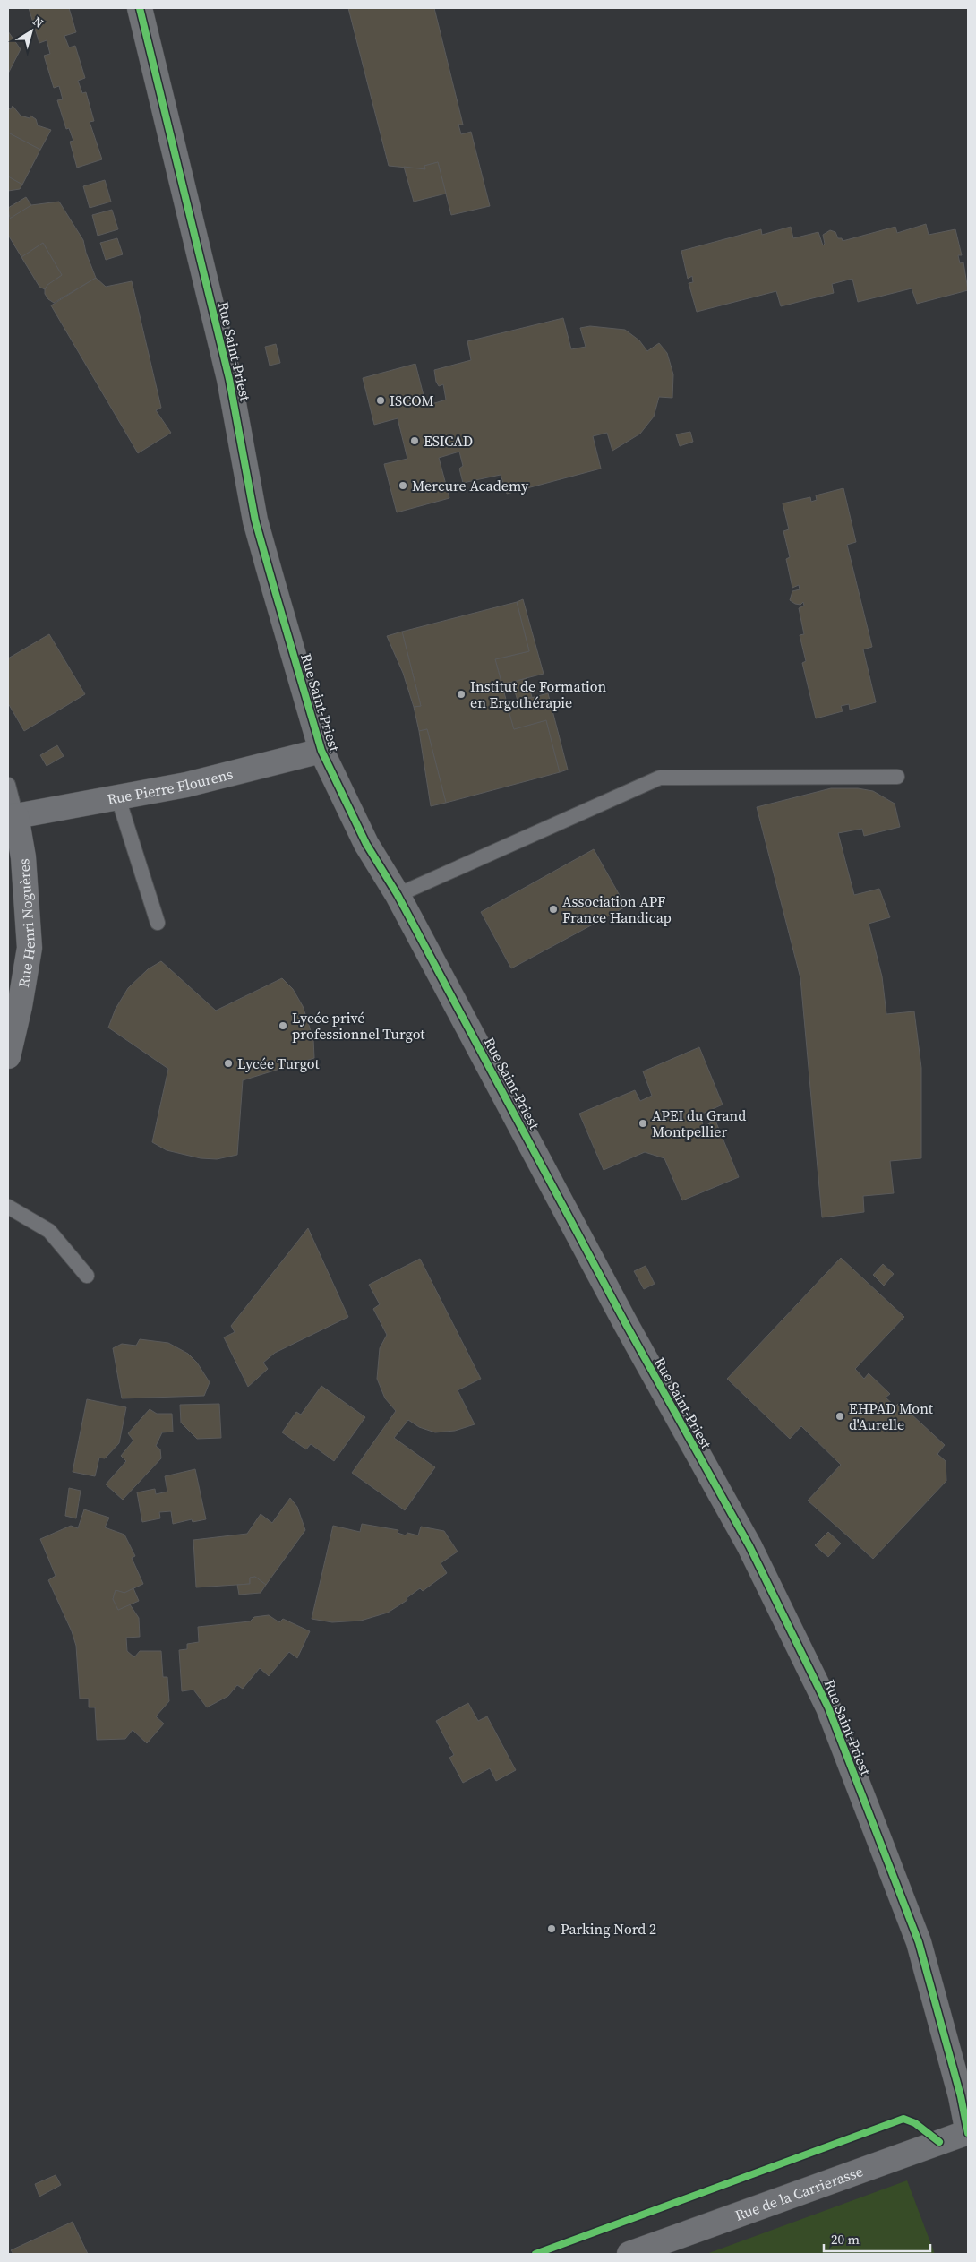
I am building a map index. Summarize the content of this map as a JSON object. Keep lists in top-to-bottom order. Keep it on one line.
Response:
{"streets":{"street":["Rue Saint-Priest","Rue Pierre Flourens","Rue Henri Noguères","Rue de la Carrierasse"]},"crossings":[["Rue Saint-Priest","Rue Pierre Flourens"],["Rue Saint-Priest","Rue de la Carrierasse"],["Rue Pierre Flourens","Rue Henri Noguères"]],"places":["ISCOM","ESICAD","Mercure Academy","Institut de Formation en Ergothérapie","Association APF France Handicap","Lycée privé professionnel Turgot","Lycée Turgot","APEI du Grand Montpellier","EHPAD Mont d'Aurelle","Parking Nord 2"],"scale_bar":"20 m","north":"top right"}
